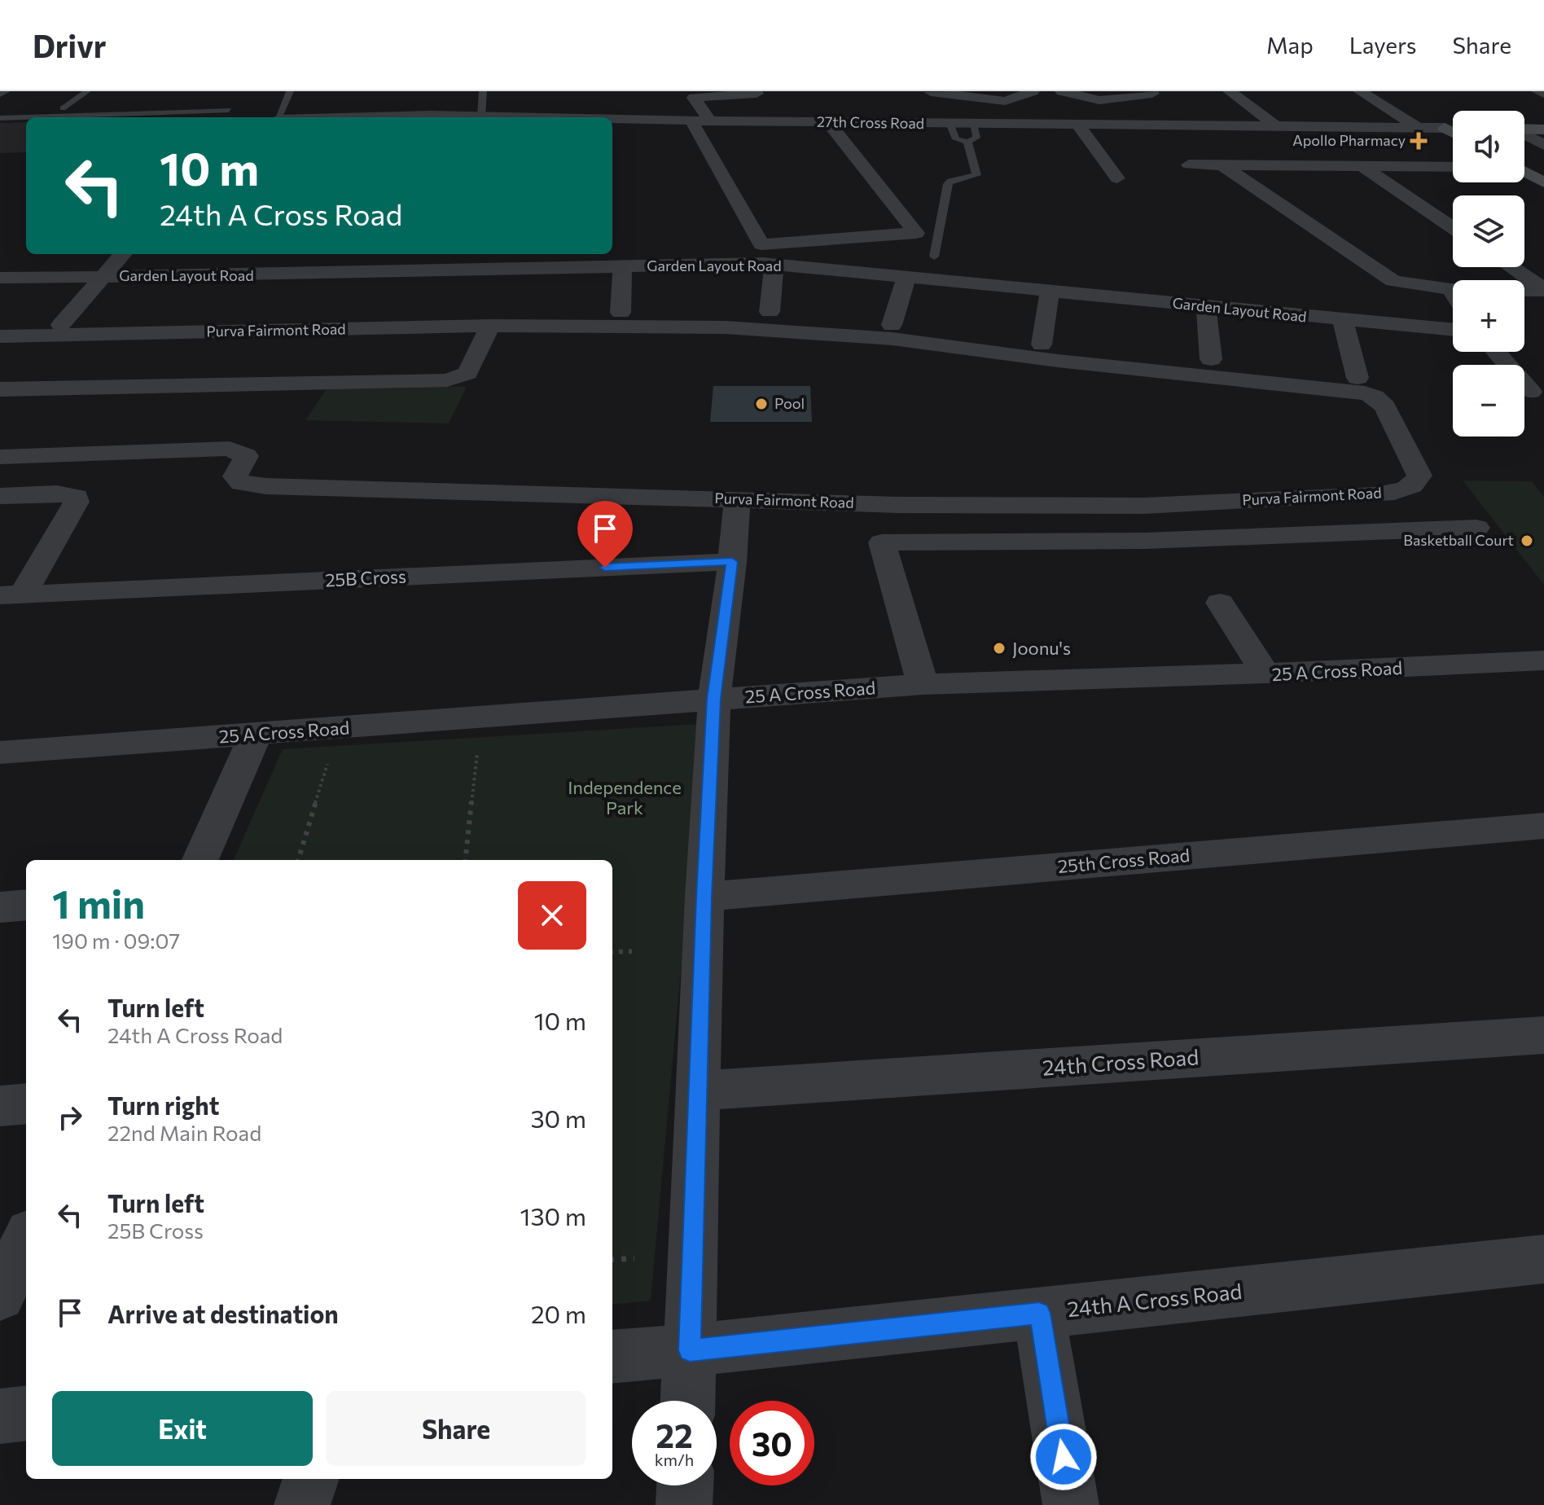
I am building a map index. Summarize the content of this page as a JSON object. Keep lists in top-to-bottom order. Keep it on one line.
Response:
{"streets":{"main road":["27th Cross Road"],"street":["Garden Layout Road","Purva Fairmont Road","25B Cross","25 A Cross Road","25th Cross Road","24th Cross Road","24th A Cross Road"]},"parks":["Independence Park"],"places":{"health":["Apollo Pharmacy"],"other":["Pool","Basketball Court","Joonu's"]},"page":{"header":"Drivr","nav":["Map","Layers","Share"],"map_buttons":["+","−"],"turn":["10 m","24th A Cross Road"],"heading":["1 min","190 m · 09:07"],"list":[{"name":"Turn left","note":"24th A Cross Road","value":"10 m"},{"name":"Turn right","note":"22nd Main Road","value":"30 m"},{"name":"Turn left","note":"25B Cross","value":"130 m"},{"name":"Arrive at destination","value":"20 m"}],"buttons":["Exit","Share"],"speed":"22 km/h","limit":"30"}}
